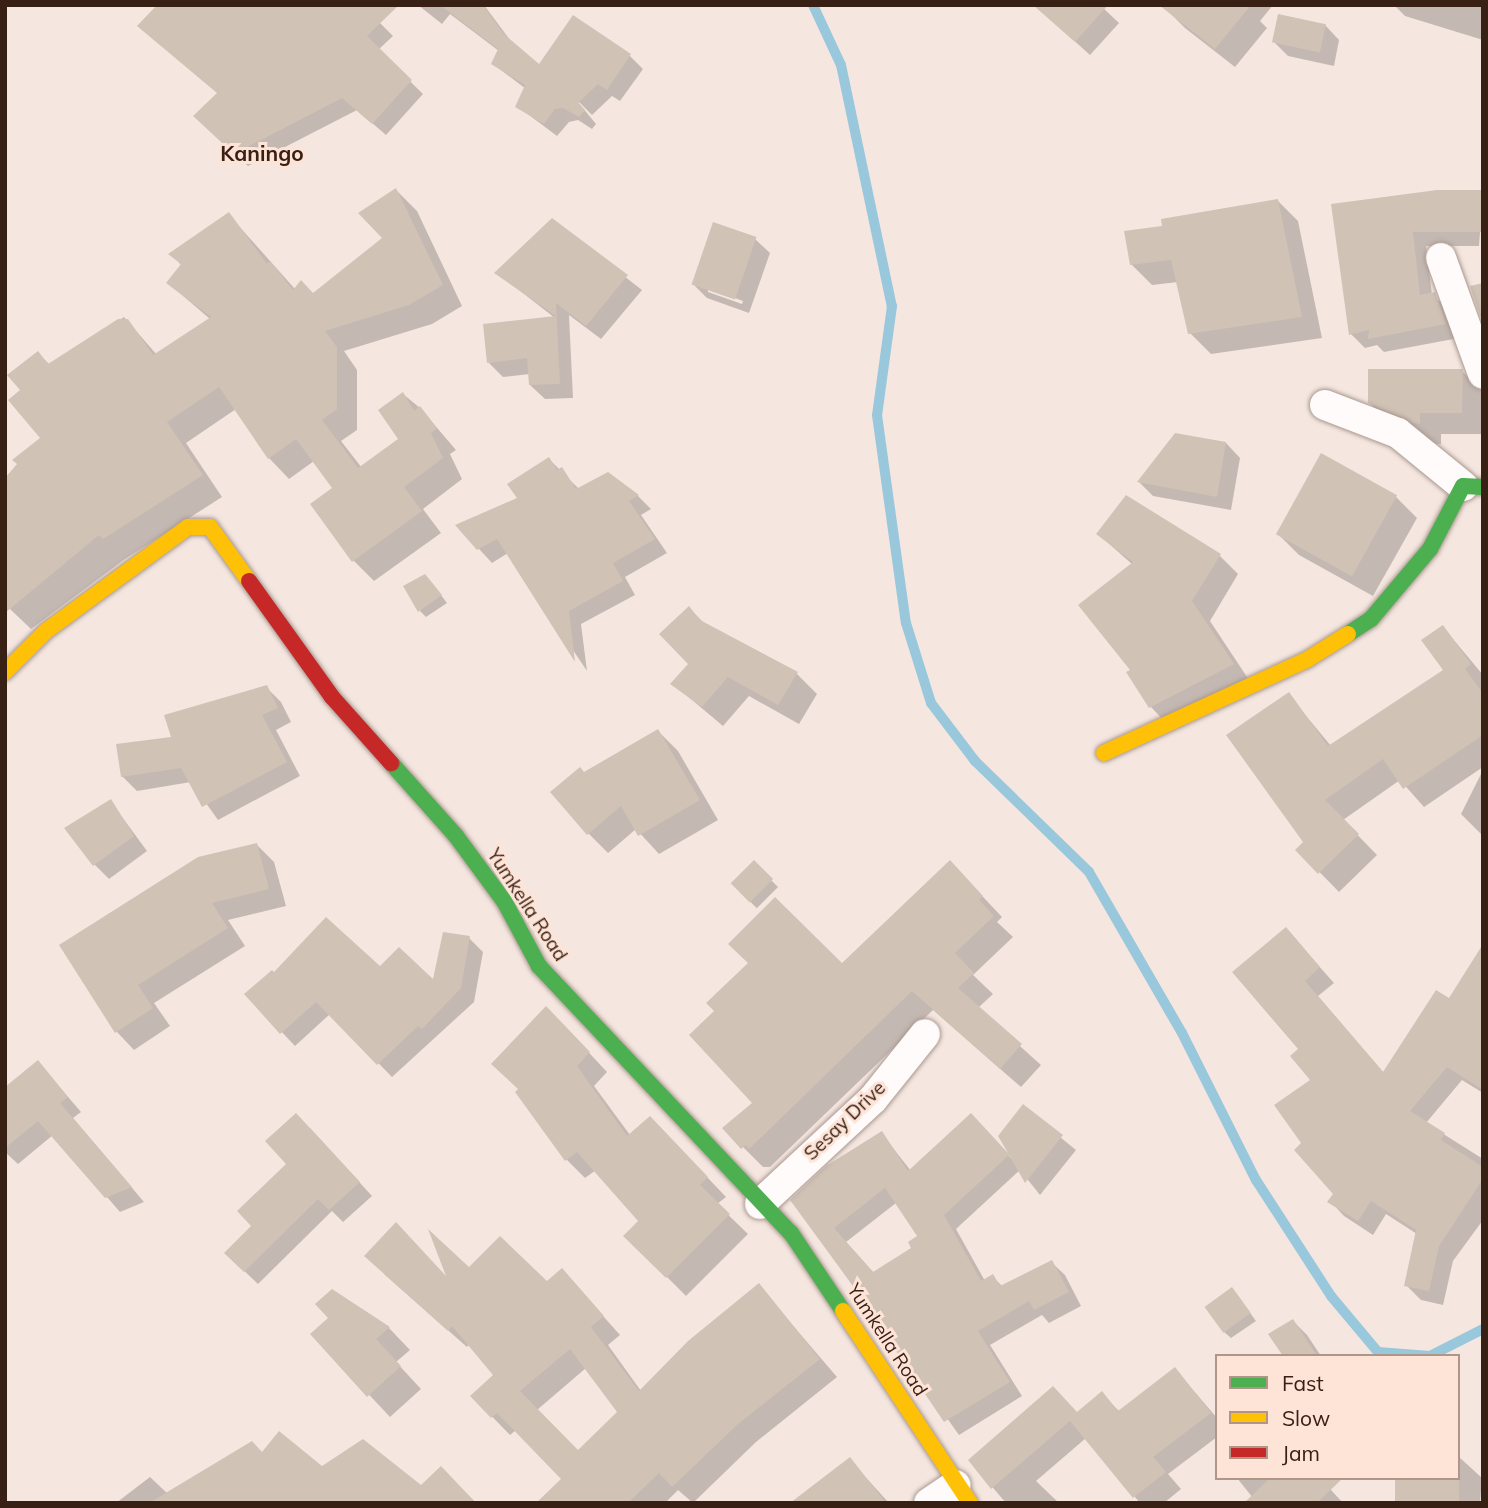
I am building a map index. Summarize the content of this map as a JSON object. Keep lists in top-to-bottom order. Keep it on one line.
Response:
{"streets":{"street":["Yumkella Road","Sesay Drive"]},"crossings":[["Yumkella Road","Sesay Drive"]],"districts":["Kaningo"],"legend":["Fast","Slow","Jam"]}
